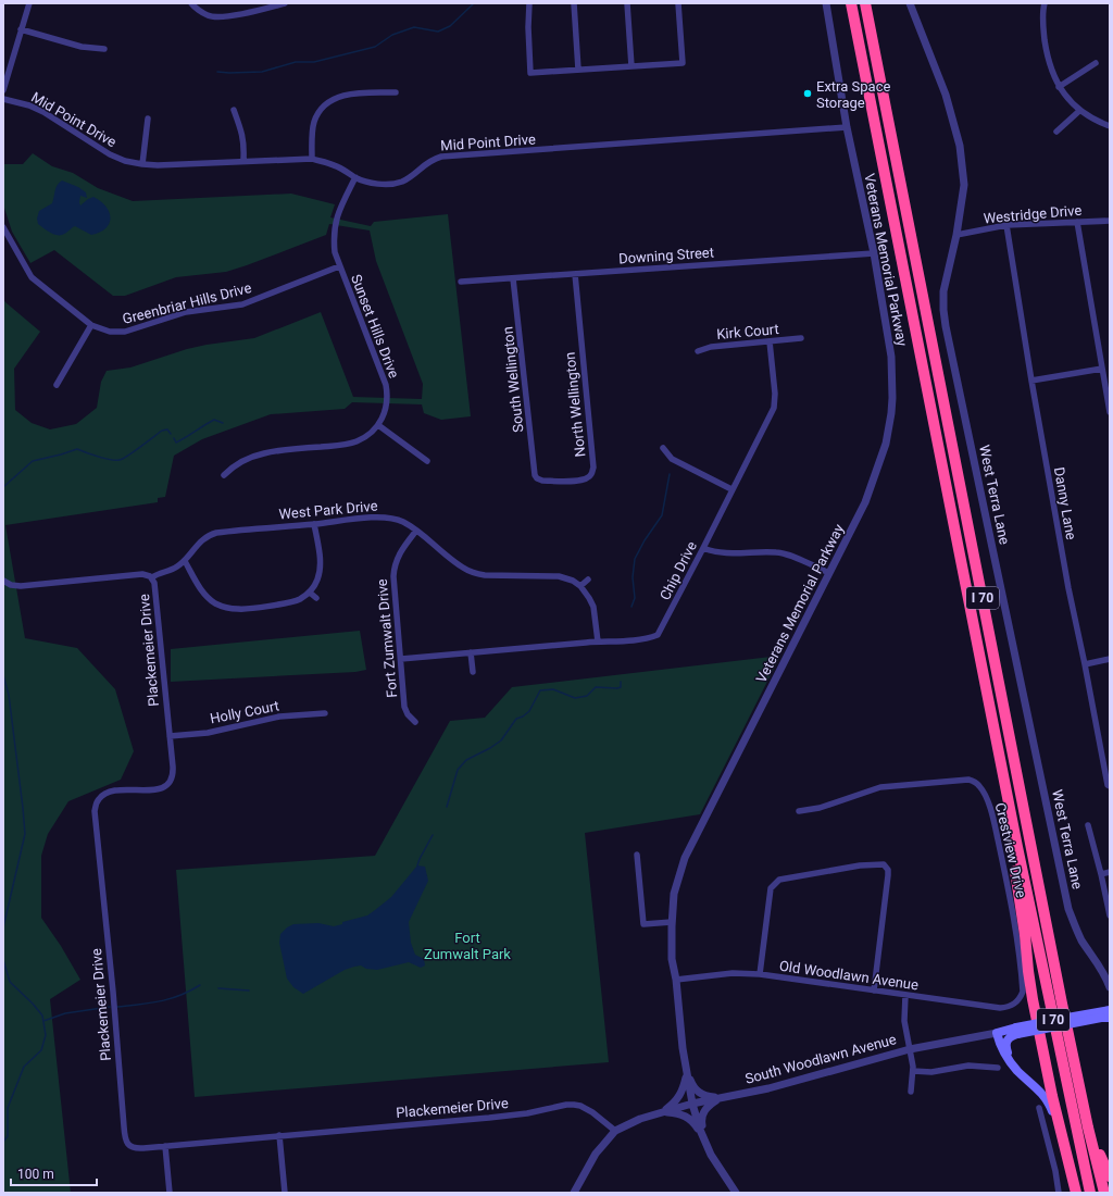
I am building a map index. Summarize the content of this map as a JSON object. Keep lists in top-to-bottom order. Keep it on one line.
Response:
{"streets":{"highway":["I 70"],"main road":["South Woodlawn Avenue"],"street":["Mid Point Drive","Westridge Drive","Downing Street","Veterans Memorial Parkway","Greenbriar Hills Drive","Sunset Hills Drive","Kirk Court","South Wellington","North Wellington","West Terra Lane","Danny Lane","West Park Drive","Chip Drive","Fort Zumwalt Drive","Plackemeier Drive","Holly Court","Crestview Drive","Old Woodlawn Avenue"]},"crossings":[["Mid Point Drive","Veterans Memorial Parkway"],["Mid Point Drive","Sunset Hills Drive"],["Westridge Drive","West Terra Lane"],["Westridge Drive","Danny Lane"],["Downing Street","Veterans Memorial Parkway"],["Downing Street","South Wellington"],["Downing Street","North Wellington"],["Veterans Memorial Parkway","Old Woodlawn Avenue"],["Veterans Memorial Parkway","South Woodlawn Avenue"],["Greenbriar Hills Drive","Sunset Hills Drive"],["Kirk Court","Chip Drive"],["South Wellington","North Wellington"],["West Park Drive","Fort Zumwalt Drive"],["West Park Drive","Plackemeier Drive"],["Chip Drive","Fort Zumwalt Drive"],["Plackemeier Drive","Holly Court"],["Plackemeier Drive","South Woodlawn Avenue"],["Crestview Drive","Old Woodlawn Avenue"]],"parks":["Fort Zumwalt Park"],"places":["Extra Space Storage"],"scale_bar":"100 m"}
